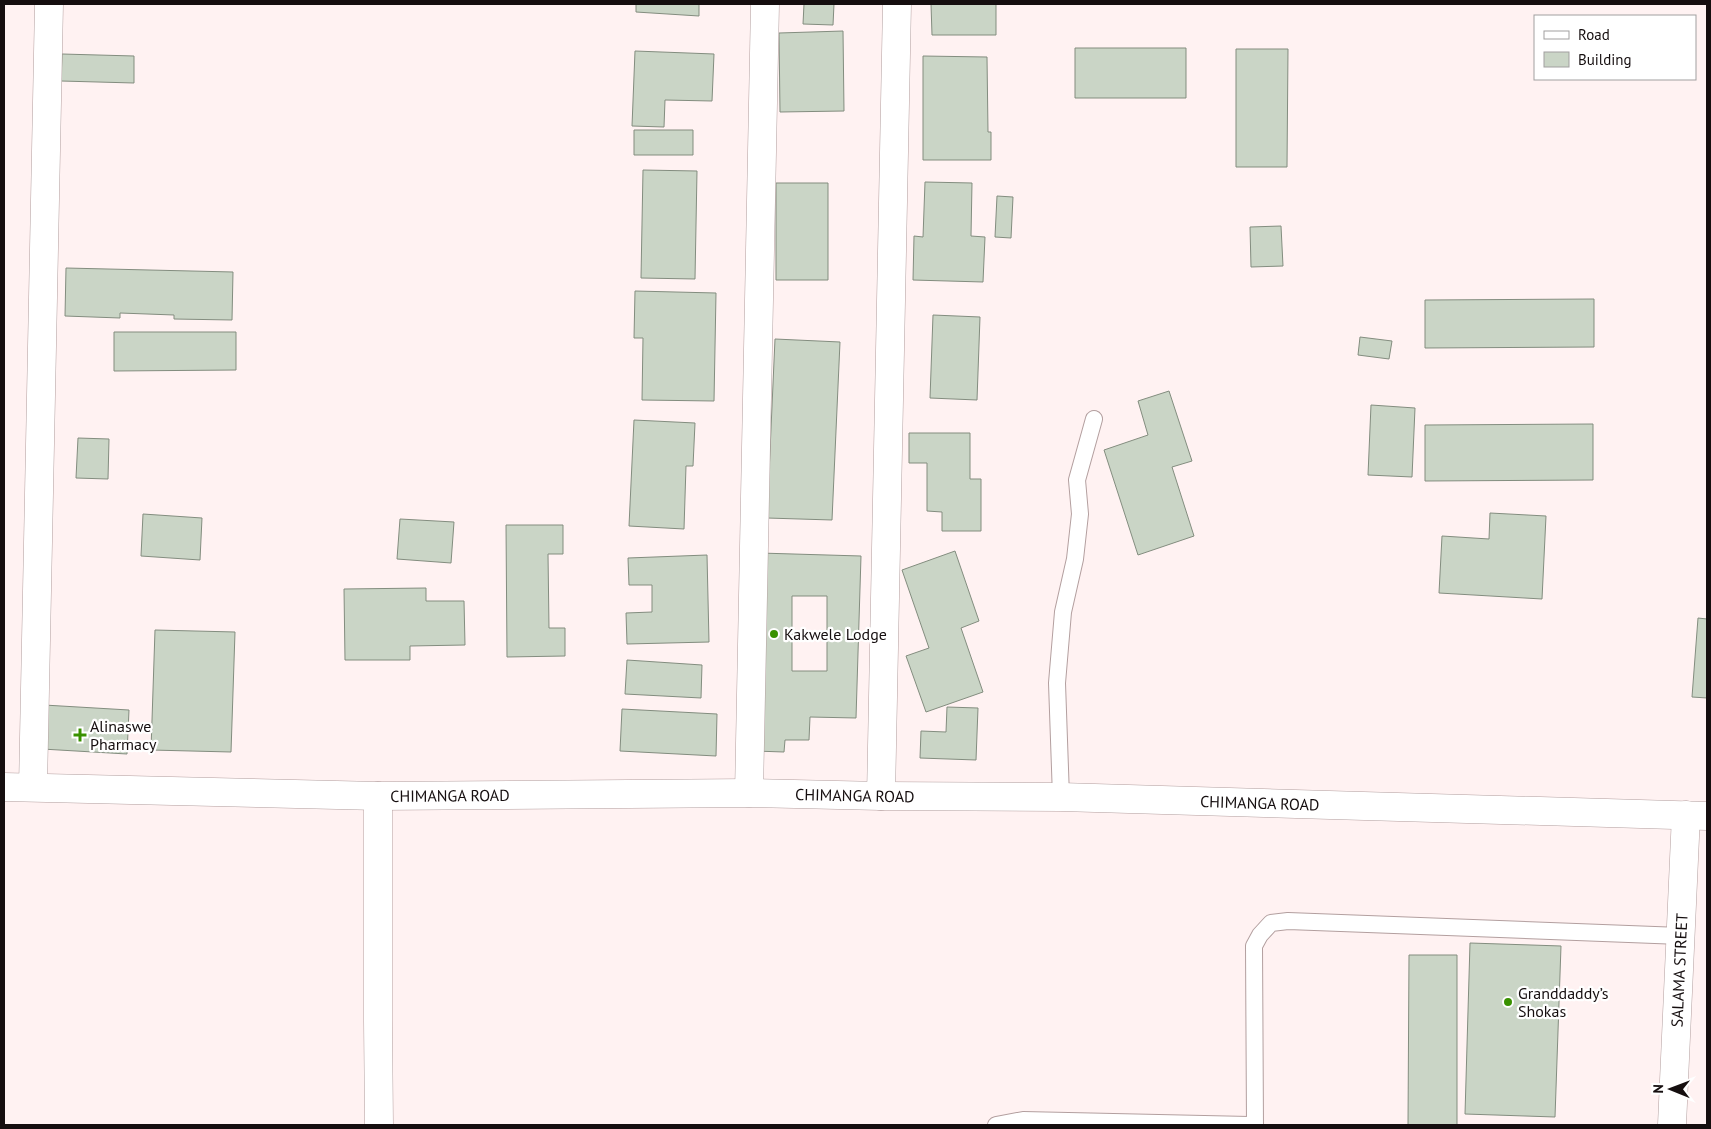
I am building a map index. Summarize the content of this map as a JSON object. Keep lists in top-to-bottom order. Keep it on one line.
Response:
{"streets":{"street":["CHIMANGA ROAD","SALAMA STREET"]},"crossings":[["CHIMANGA ROAD","SALAMA STREET"]],"places":{"other":["Kakwele Lodge","Granddaddy’s Shokas"],"health":["Alinaswe Pharmacy"]},"legend":["Road","Building"],"north":"left"}
